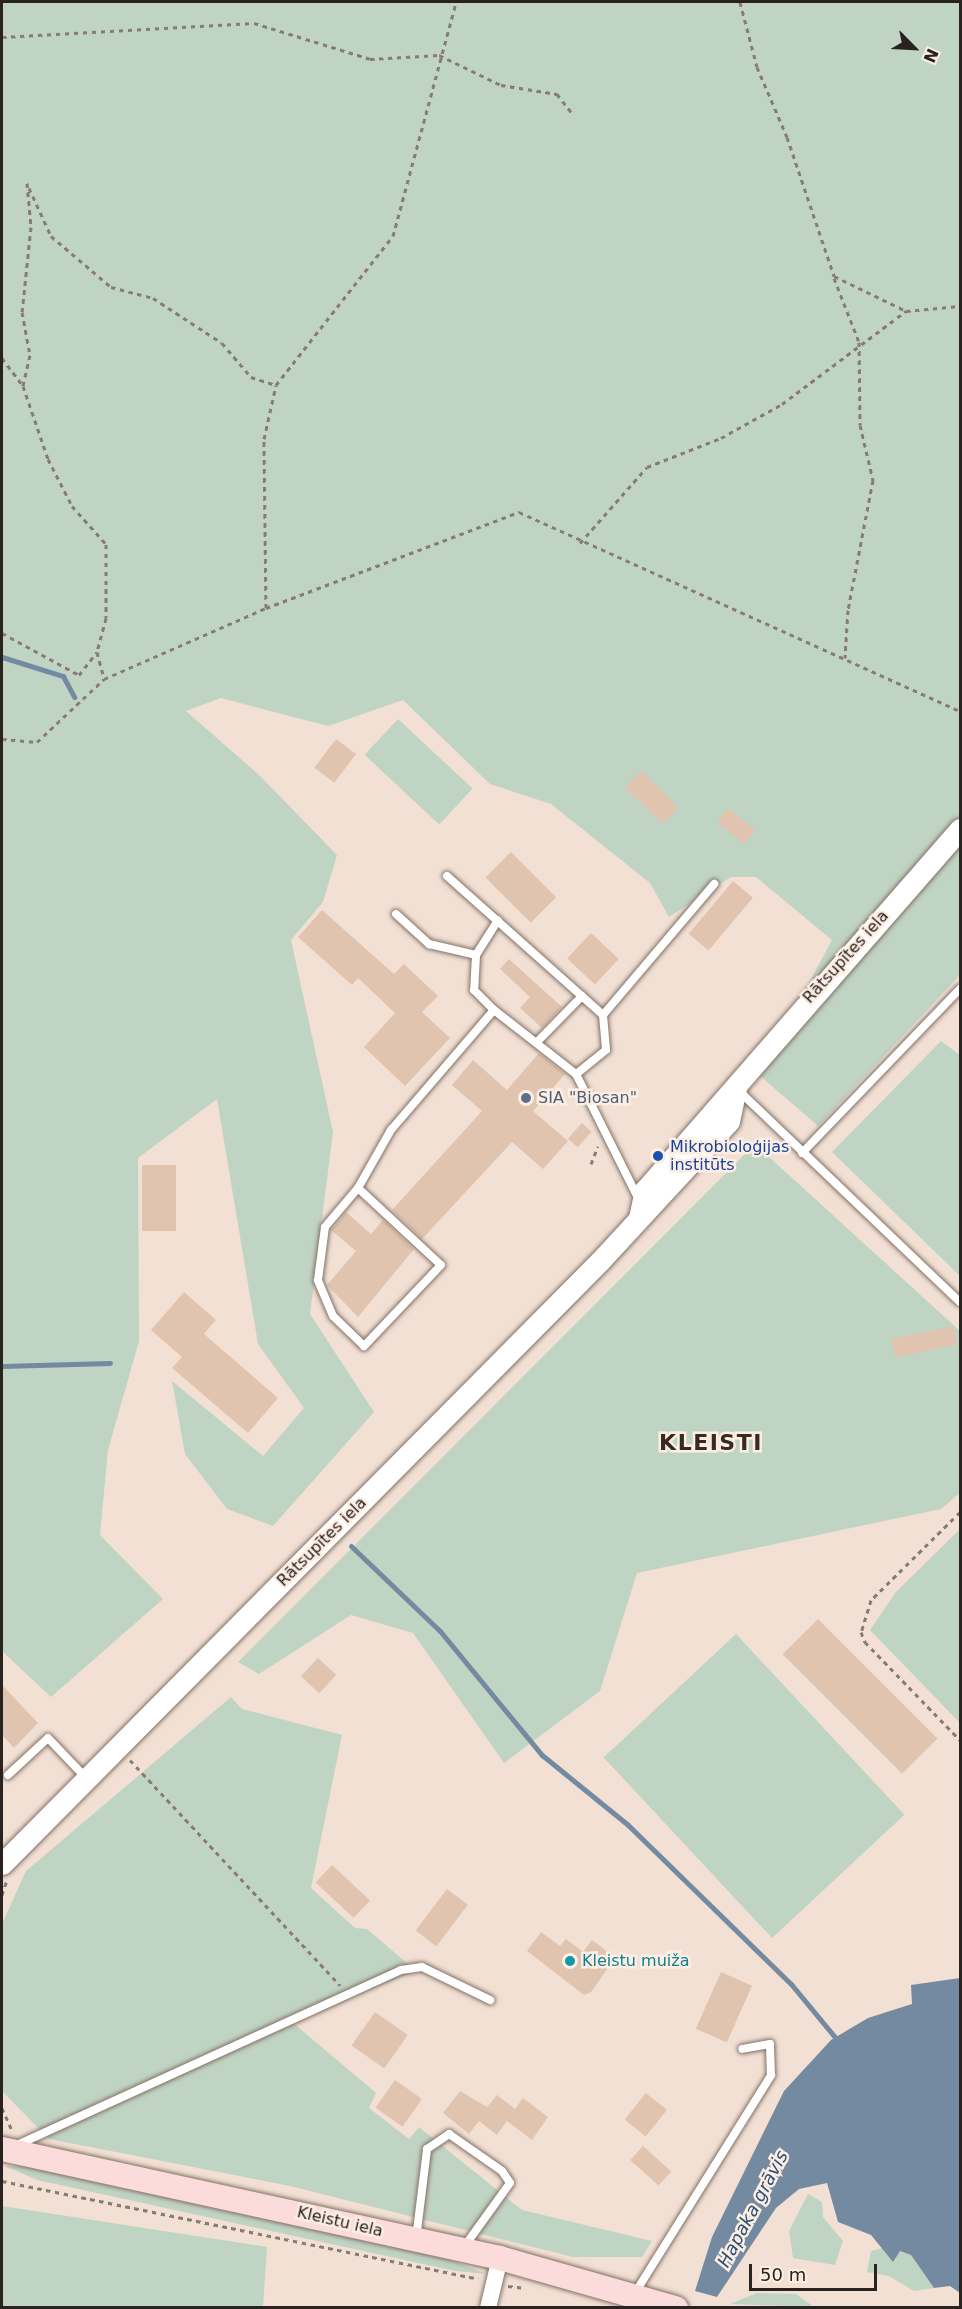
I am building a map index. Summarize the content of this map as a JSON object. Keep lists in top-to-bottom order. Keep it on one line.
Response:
{"streets":{"main road":["Kleistu iela"],"street":["Rātsupītes iela"]},"districts":["KLEISTI"],"water":["Hapaka grāvis"],"places":["SIA \"Biosan\"","Mikrobioloģijas institūts","Kleistu muiža"],"scale_bar":"50 m","north":"bottom right"}
